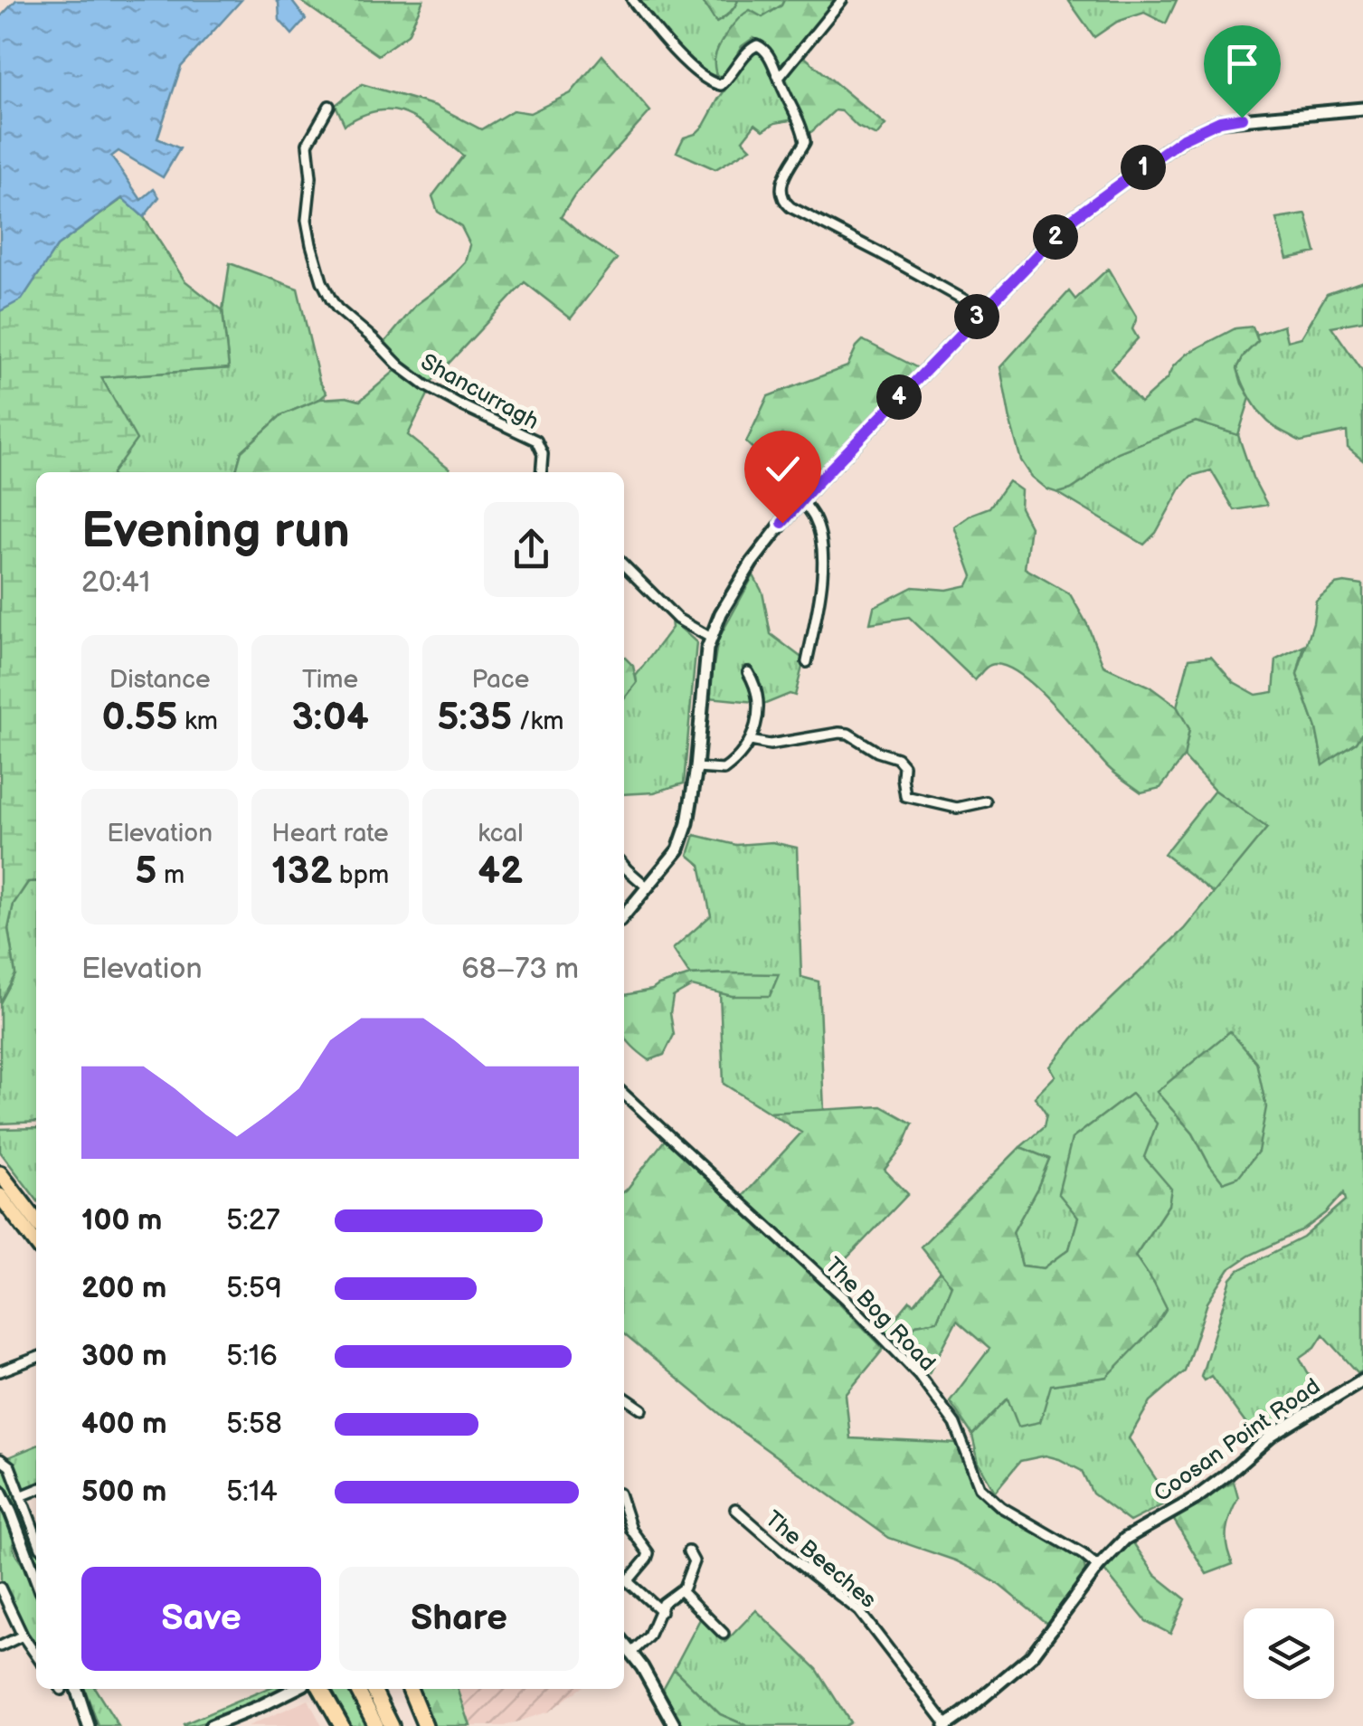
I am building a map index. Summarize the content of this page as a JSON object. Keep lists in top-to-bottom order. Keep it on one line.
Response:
{"streets":{"street":["Shancurragh","The Bog Road","Coosan Point Road","The Beeches"]},"crossings":[["The Bog Road","Coosan Point Road"],["Coosan Point Road","The Beeches"]],"page":{"pins":["1","2","3","4"],"heading":["Evening run","20:41"],"stats":[["Distance","0.55 km"],["Time","3:04"],["Pace","5:35 /km"],["Elevation","5 m"],["Heart rate","132 bpm"],["kcal","42"]],"chart":["Elevation","68–73 m"],"list":[{"name":"100 m","note":"5:27"},{"name":"200 m","note":"5:59"},{"name":"300 m","note":"5:16"},{"name":"400 m","note":"5:58"},{"name":"500 m","note":"5:14"}],"buttons":["Save","Share"]}}
